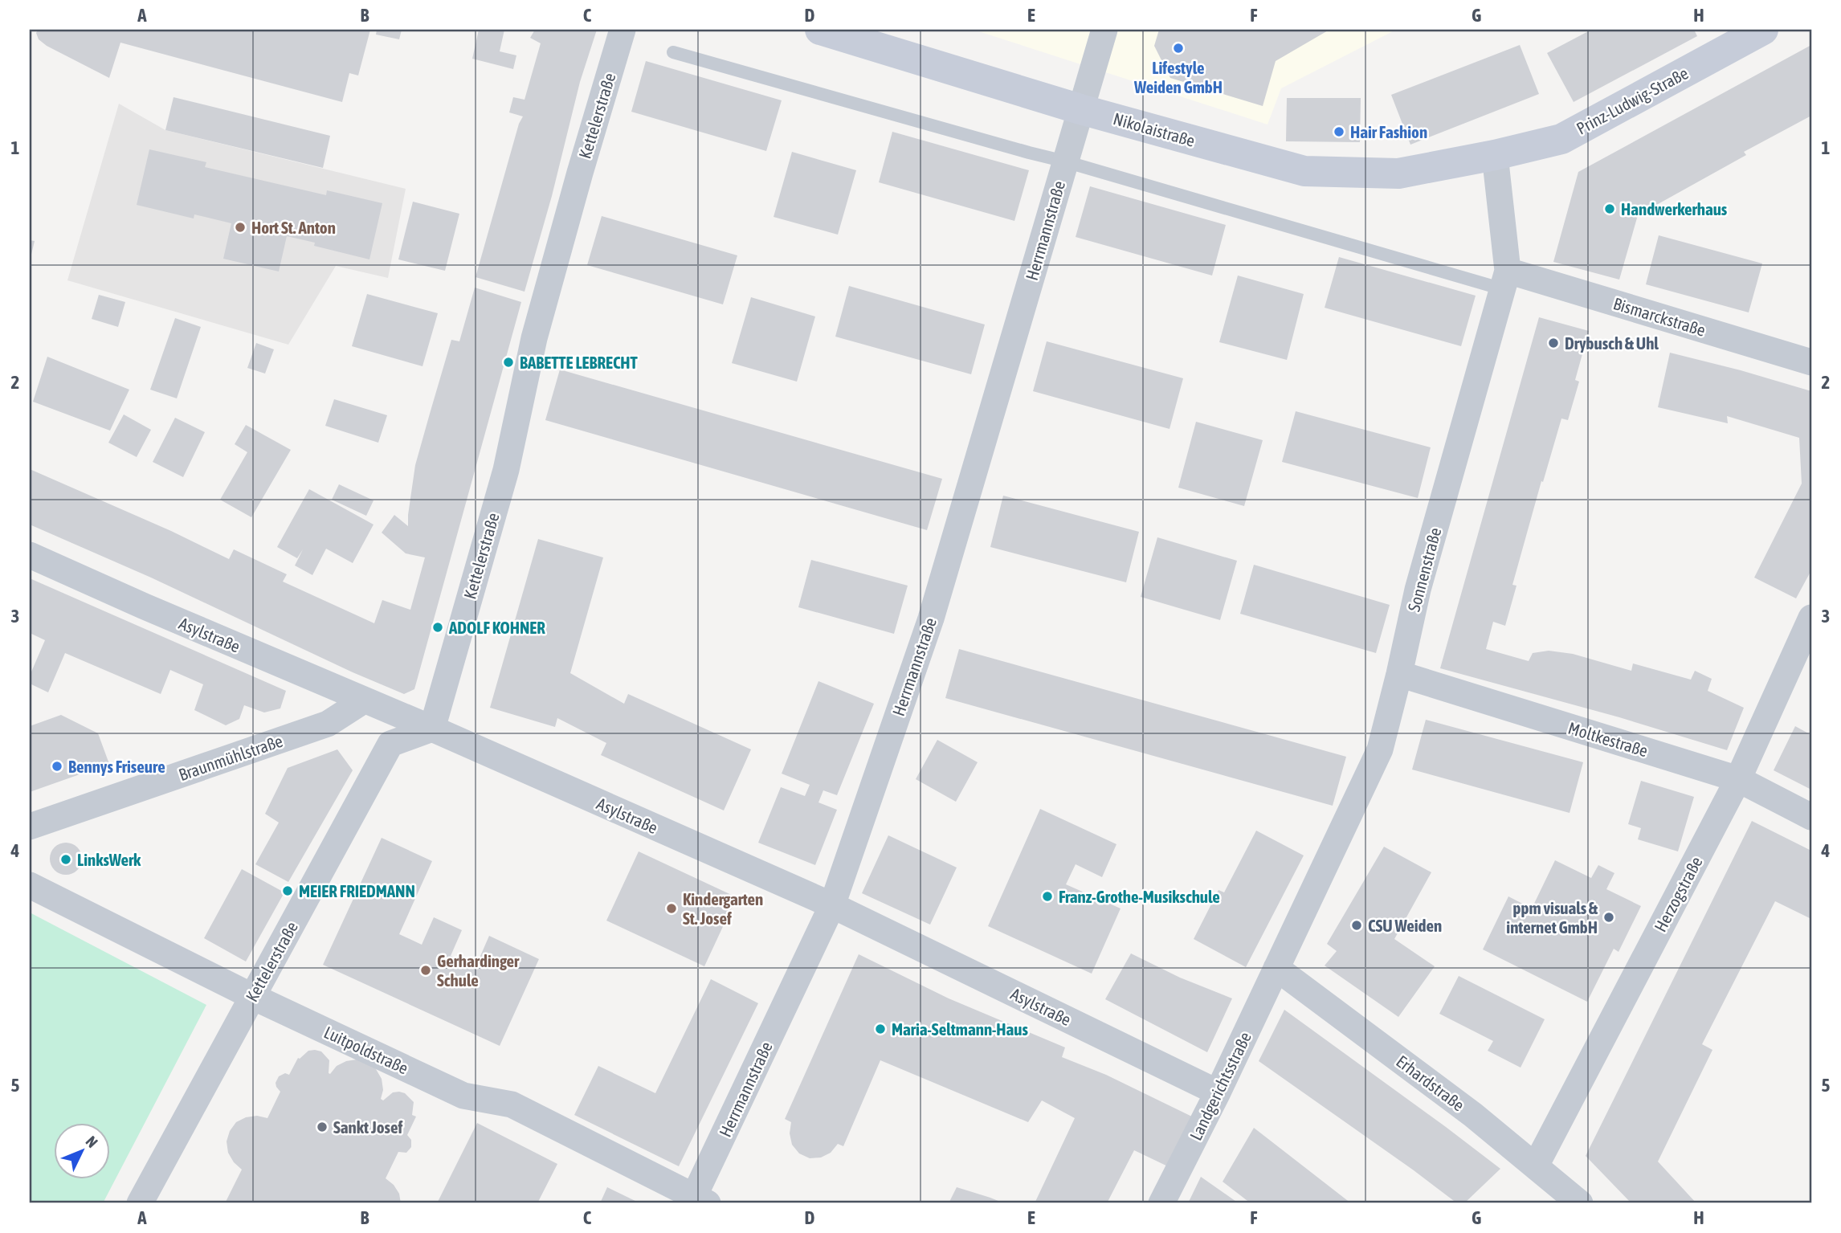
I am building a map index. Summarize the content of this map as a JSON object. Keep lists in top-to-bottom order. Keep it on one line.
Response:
{"streets":{"main road":["Prinz-Ludwig-Straße","Nikolaistraße"],"street":["Kettelerstraße","Herrmannstraße","Bismarckstraße","Sonnenstraße","Asylstraße","Moltkestraße","Braunmühlstraße","Herzogstraße","Luitpoldstraße","Erhardstraße","Landgerichtsstraße"]},"crossings":[["Prinz-Ludwig-Straße","Nikolaistraße"],["Prinz-Ludwig-Straße","Sonnenstraße"],["Kettelerstraße","Asylstraße"],["Kettelerstraße","Luitpoldstraße"],["Nikolaistraße","Herrmannstraße"],["Nikolaistraße","Sonnenstraße"],["Herrmannstraße","Asylstraße"],["Herrmannstraße","Luitpoldstraße"],["Bismarckstraße","Sonnenstraße"],["Sonnenstraße","Moltkestraße"],["Sonnenstraße","Erhardstraße"],["Sonnenstraße","Landgerichtsstraße"],["Asylstraße","Braunmühlstraße"],["Asylstraße","Landgerichtsstraße"],["Moltkestraße","Herzogstraße"],["Herzogstraße","Erhardstraße"],["Erhardstraße","Landgerichtsstraße"]],"places":["Lifestyle Weiden GmbH","Hair Fashion","Handwerkerhaus","Hort St. Anton","Drybusch & Uhl","BABETTE LEBRECHT","ADOLF KOHNER","Bennys Friseure","LinksWerk","MEIER FRIEDMANN","Franz-Grothe-Musikschule","Kindergarten St. Josef","ppm visuals & internet GmbH","CSU Weiden","Gerhardinger Schule","Maria-Seltmann-Haus","Sankt Josef"],"north":"top right","grid":{"columns":["A","B","C","D","E","F","G","H"],"rows":["1","2","3","4","5"]}}
